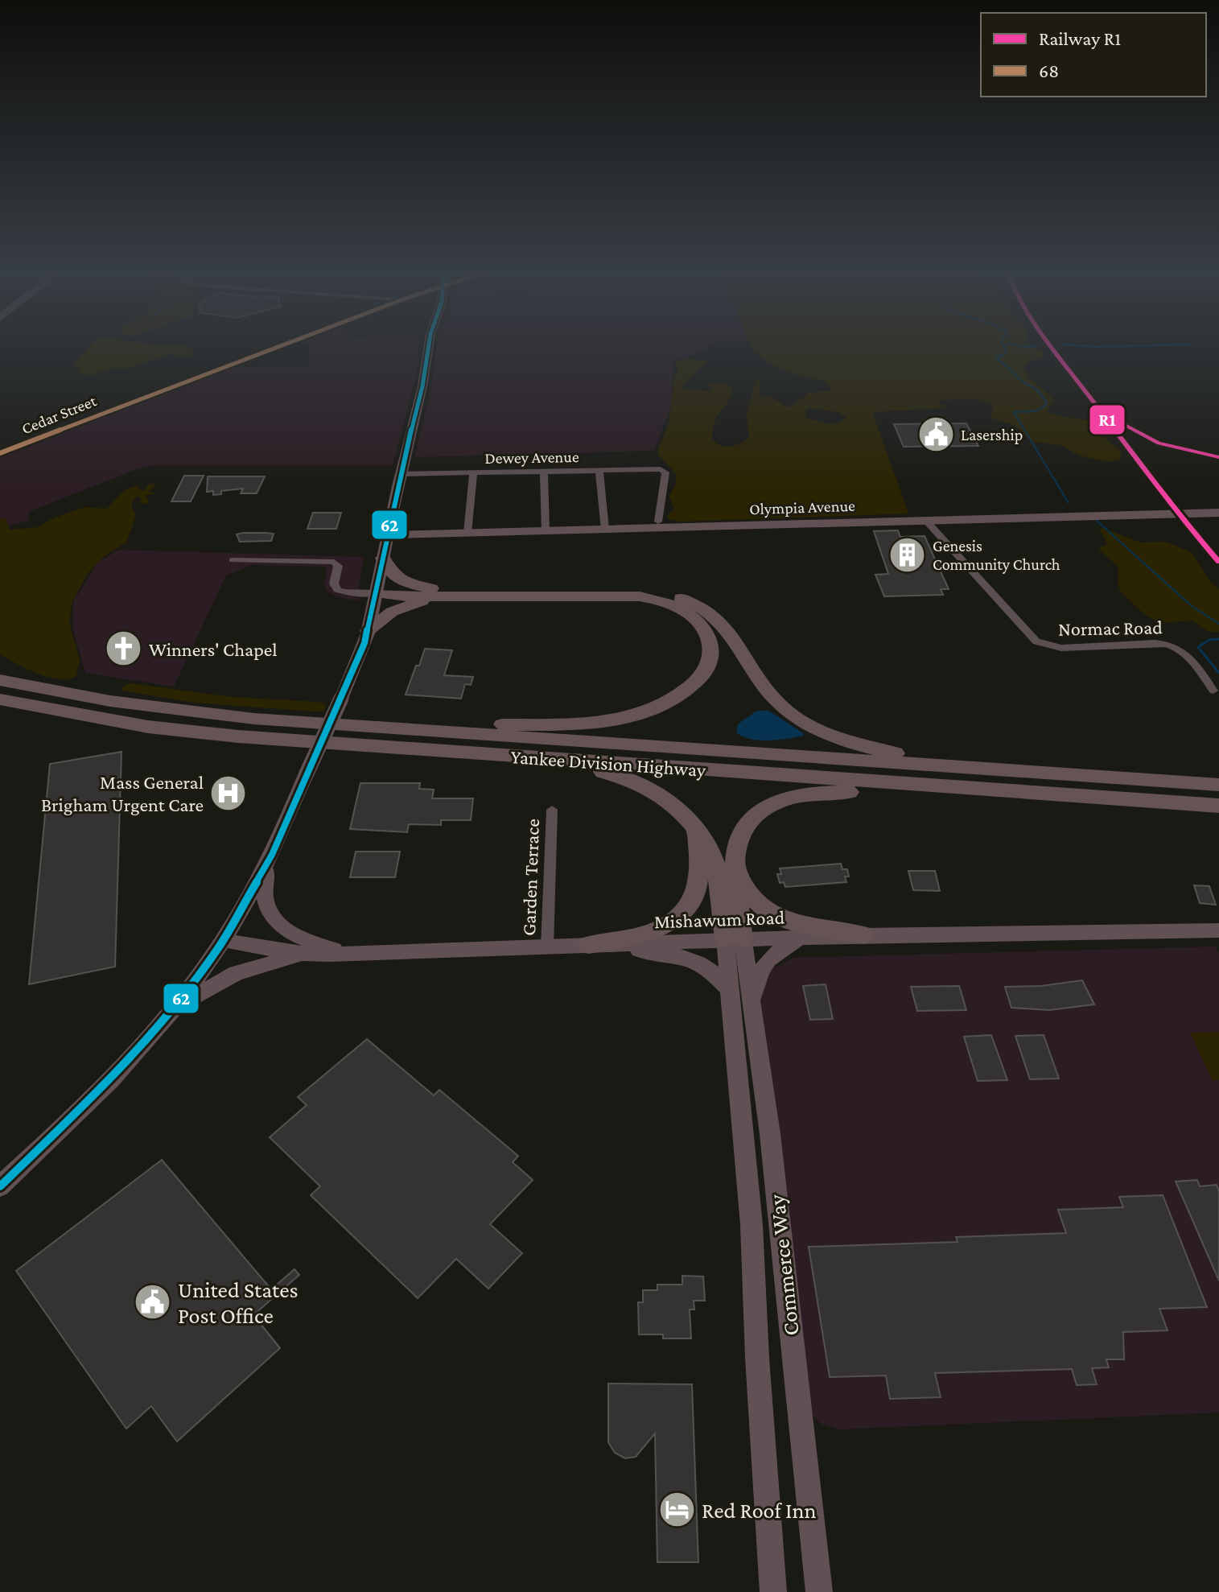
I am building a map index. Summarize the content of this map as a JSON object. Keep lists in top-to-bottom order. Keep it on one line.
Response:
{"streets":{"highway":["Yankee Division Highway"],"main road":["Olympia Avenue","Mishawum Road","Commerce Way"],"street":["Cedar Street","Dewey Avenue","Normac Road","Garden Terrace"]},"crossings":[["Olympia Avenue","Normac Road"],["Garden Terrace","Mishawum Road"],["Mishawum Road","Commerce Way"]],"places":{"public building":["Lasership","United States Post Office"],"building":["Genesis Community Church"],"church":["Winners' Chapel"],"hospital":["Mass General Brigham Urgent Care"],"hotel":["Red Roof Inn"]},"lines":["rail line R1","transit line 68","transit line 62"],"legend":["Railway R1","68"]}
